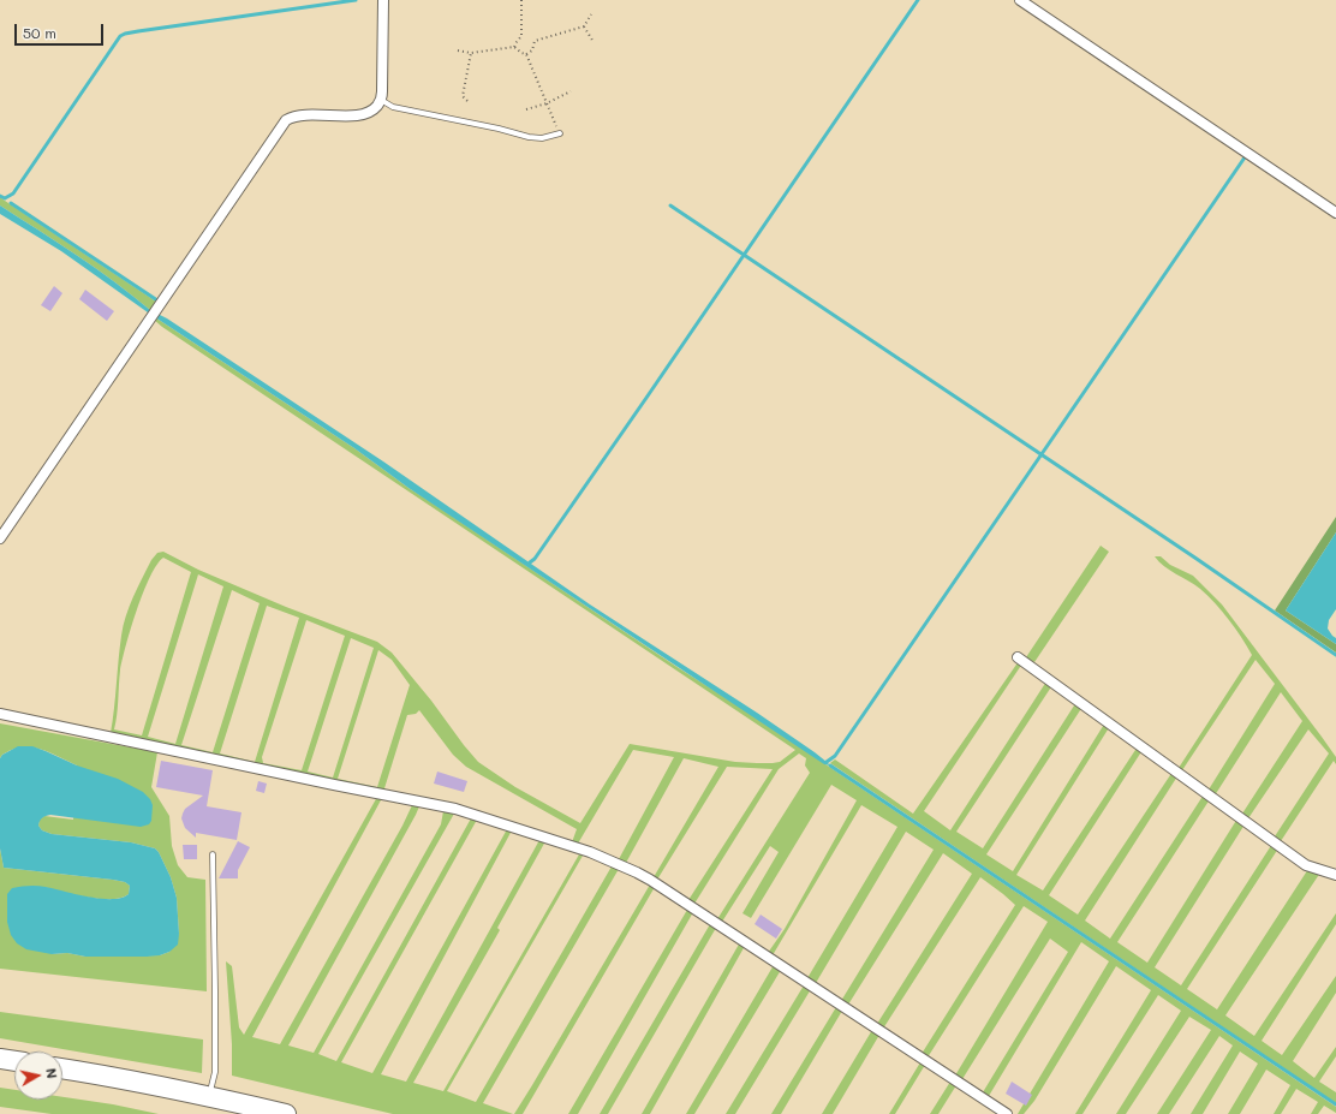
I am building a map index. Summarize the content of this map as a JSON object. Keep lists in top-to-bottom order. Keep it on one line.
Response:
{"scale_bar":"50 m","north":"right"}
